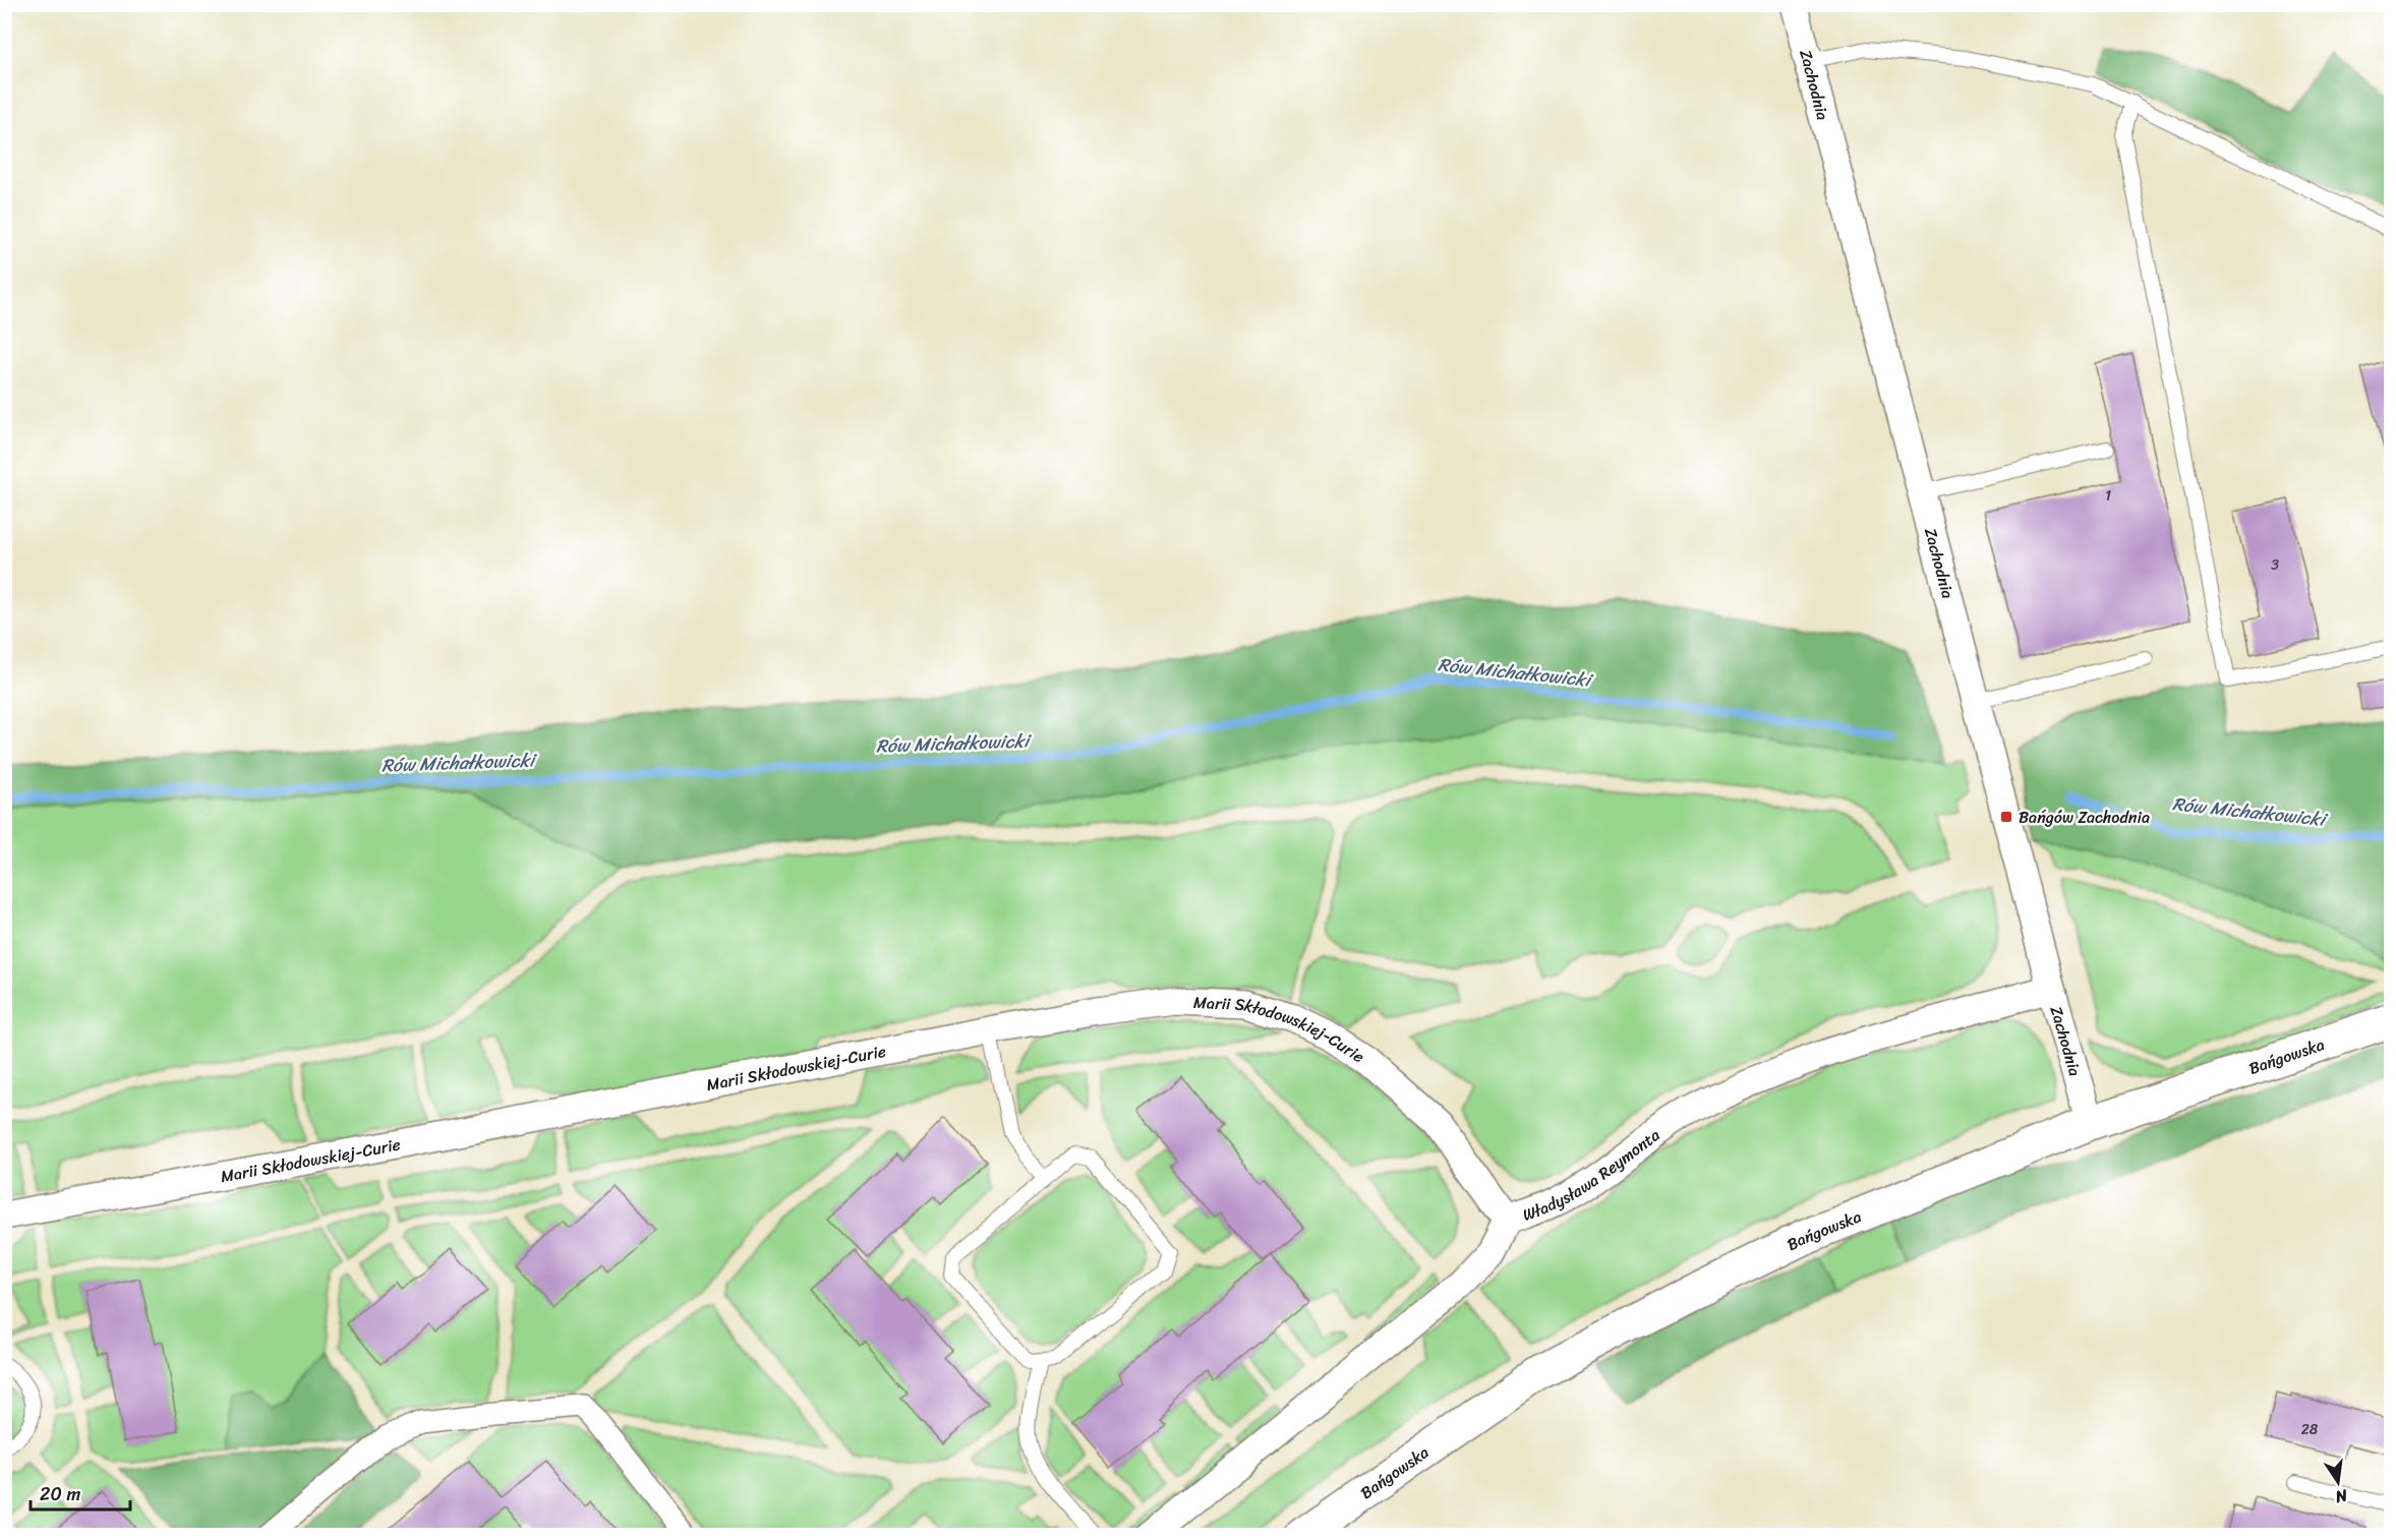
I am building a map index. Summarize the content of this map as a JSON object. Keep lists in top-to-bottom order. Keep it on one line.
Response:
{"streets":{"street":["Zachodnia","Marii Skłodowskiej-Curie","Bańgowska","Władysława Reymonta"]},"crossings":[["Zachodnia","Bańgowska"],["Zachodnia","Władysława Reymonta"],["Marii Skłodowskiej-Curie","Władysława Reymonta"]],"water":["Rów Michałkowicki"],"places":{"transit":["Bańgów Zachodnia"]},"house_numbers":["1","3","28"],"scale_bar":"20 m","north":"bottom"}
